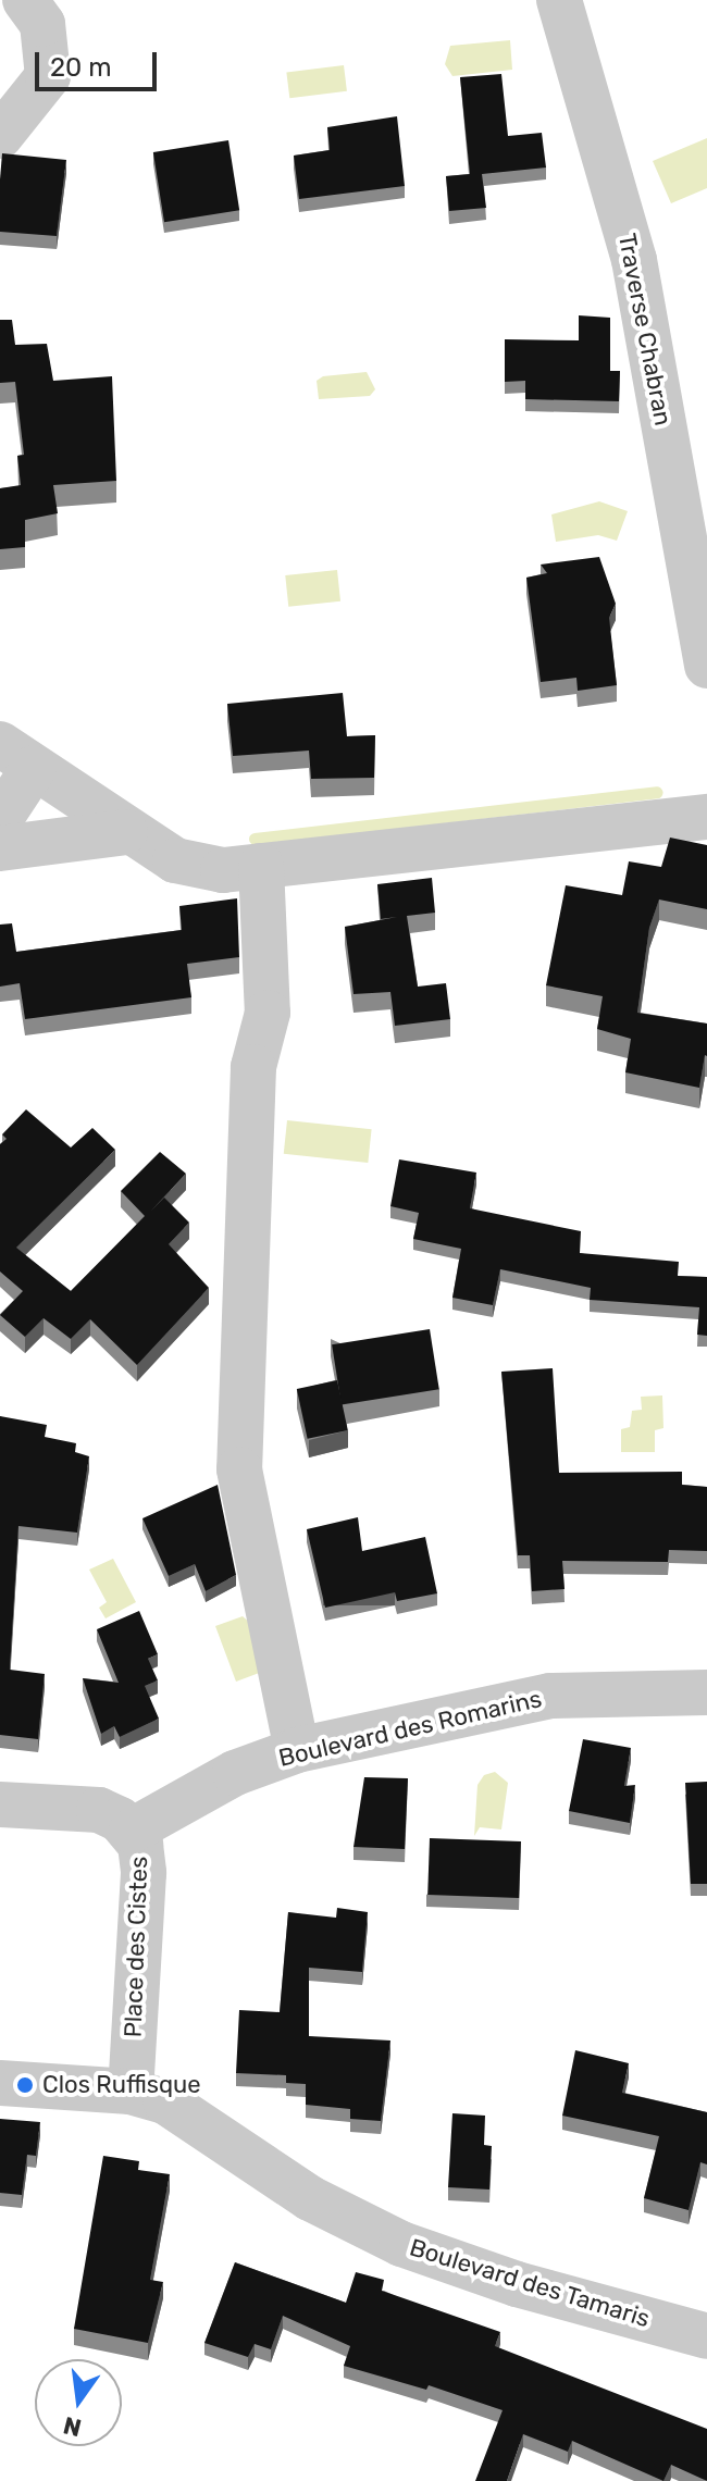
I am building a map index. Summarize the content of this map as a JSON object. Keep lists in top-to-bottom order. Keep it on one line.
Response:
{"streets":{"street":["Traverse Chabran","Boulevard des Romarins","Place des Cistes","Boulevard des Tamaris"]},"crossings":[["Boulevard des Romarins","Place des Cistes"],["Place des Cistes","Boulevard des Tamaris"]],"places":["Clos Ruffisque"],"scale_bar":"20 m","north":"bottom"}
